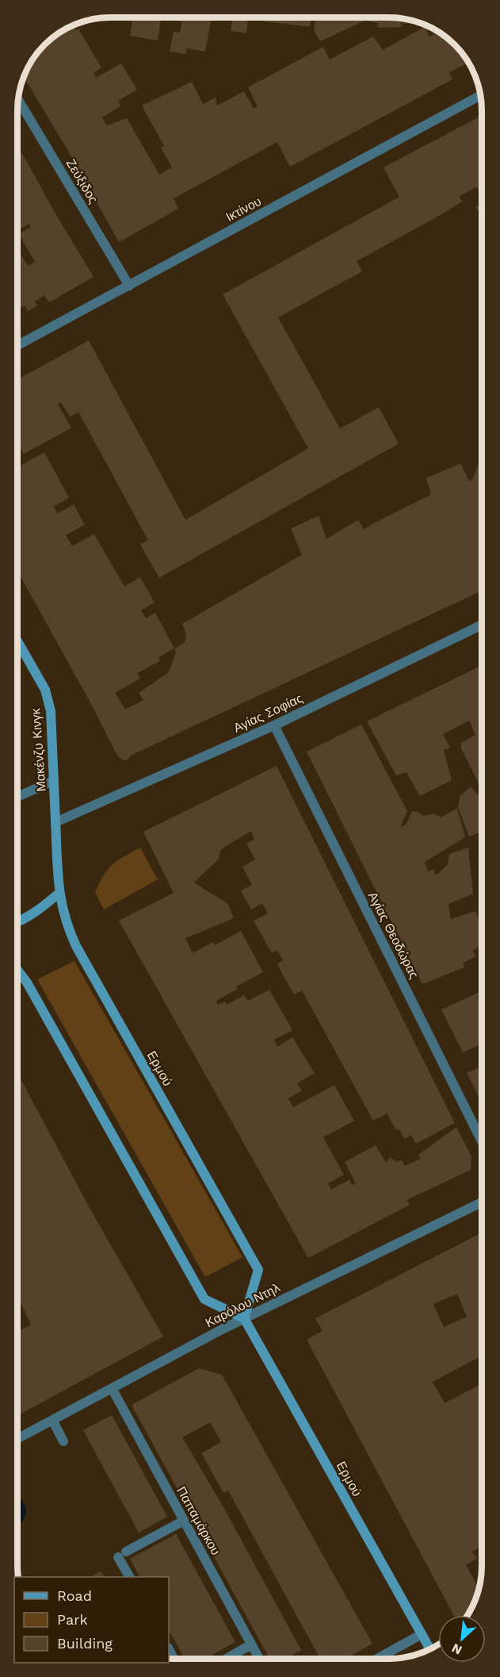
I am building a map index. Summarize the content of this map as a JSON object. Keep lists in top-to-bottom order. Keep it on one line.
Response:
{"streets":{"main road":["Μακένζυ Κινγκ","Ερμού"],"street":["Ζεύξιδος","Ικτίνου","Αγίας Σοφίας","Αγίας Θεοδώρας","Καρόλου Ντηλ","Παπαμάρκου"]},"crossings":[["Ζεύξιδος","Ικτίνου"],["Αγίας Σοφίας","Μακένζυ Κινγκ"],["Αγίας Σοφίας","Αγίας Θεοδώρας"],["Αγίας Σοφίας","Ερμού"],["Μακένζυ Κινγκ","Ερμού"],["Ερμού","Καρόλου Ντηλ"],["Καρόλου Ντηλ","Παπαμάρκου"]],"legend":["Road","Park","Building"],"north":"bottom left"}
